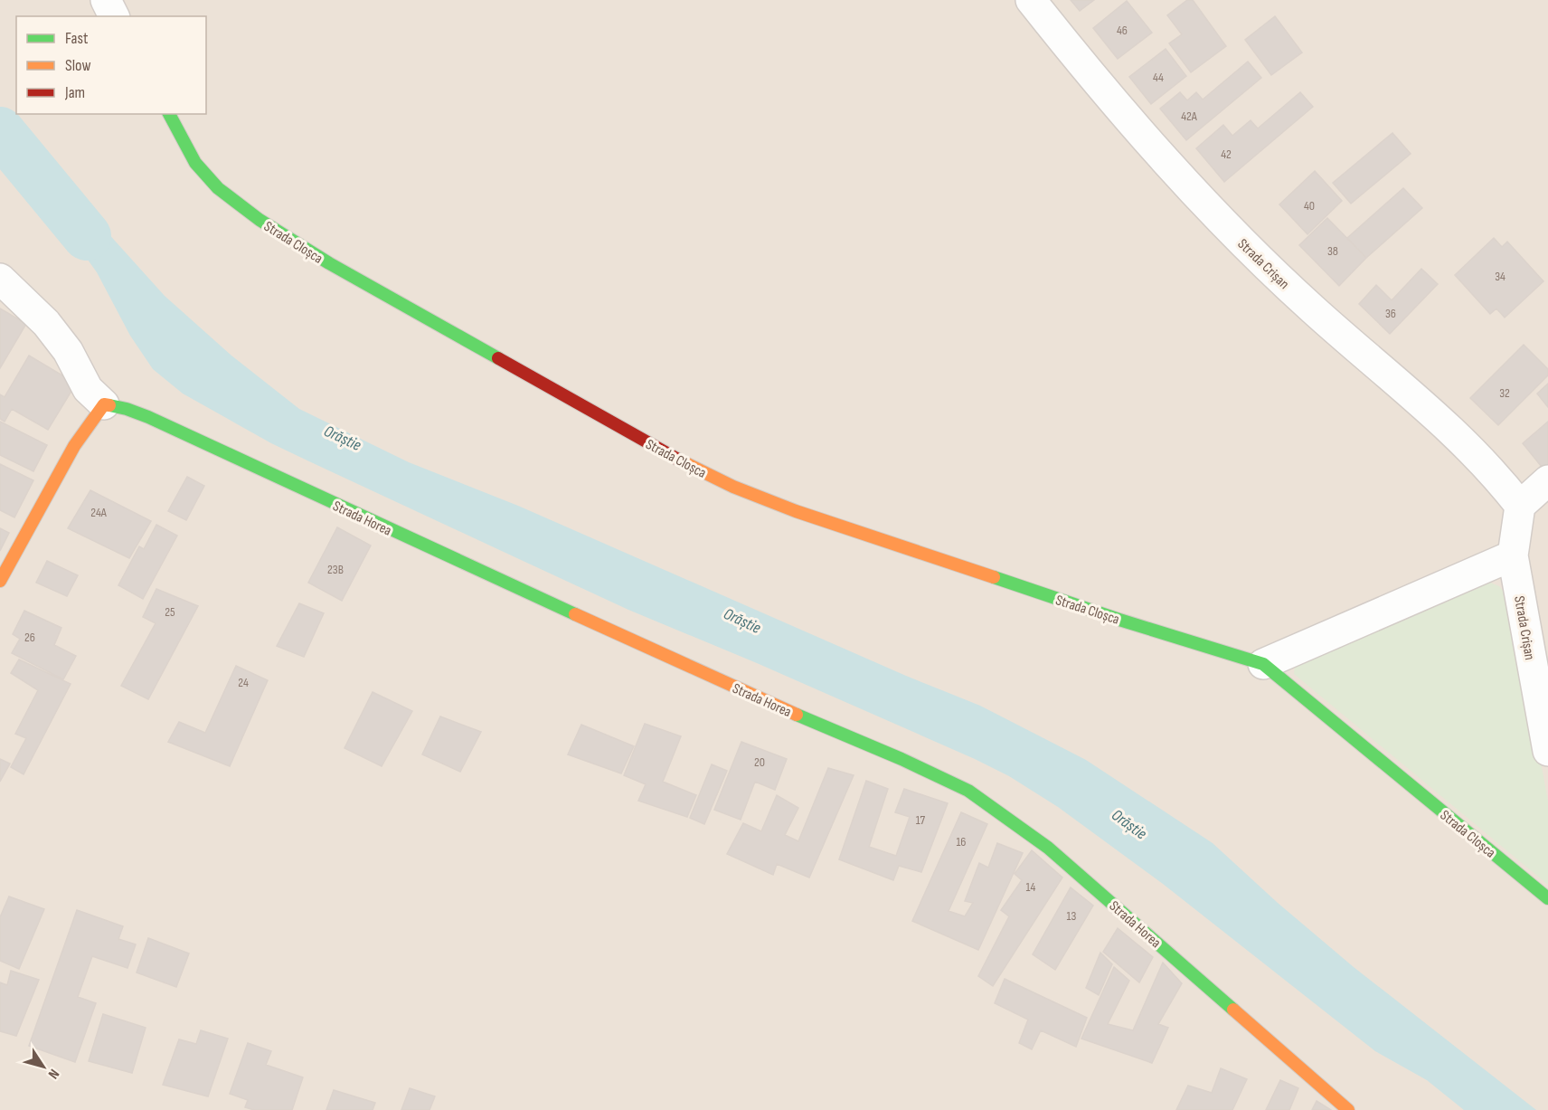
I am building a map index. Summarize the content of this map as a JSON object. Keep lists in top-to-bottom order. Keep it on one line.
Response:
{"streets":{"street":["Strada Cloșca","Strada Crișan","Strada Horea"]},"water":["Orăștie"],"house_numbers":["46","44","42A","42","40","38","34","36","32","24A","23B","25","26","24","20","17","16","14","13"],"legend":["Fast","Slow","Jam"],"north":"bottom right"}
